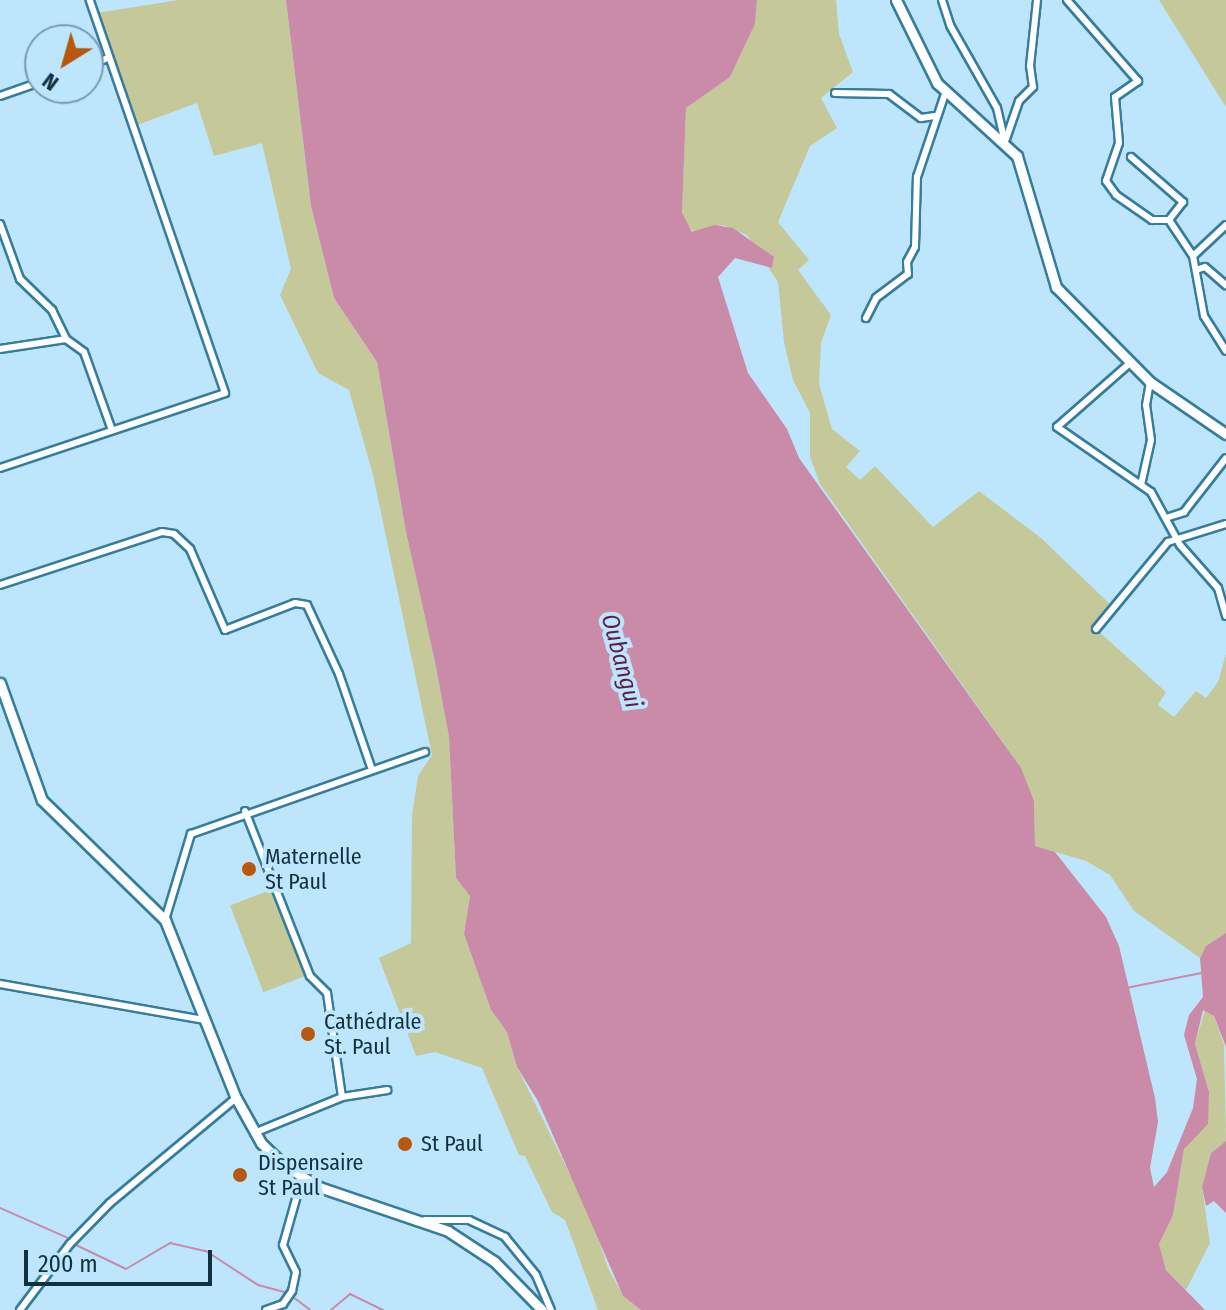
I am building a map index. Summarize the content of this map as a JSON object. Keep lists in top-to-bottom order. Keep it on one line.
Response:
{"water":["Oubangui"],"places":["Maternelle St Paul","Cathédrale St. Paul","St Paul","Dispensaire St Paul"],"scale_bar":"200 m","north":"bottom left"}
